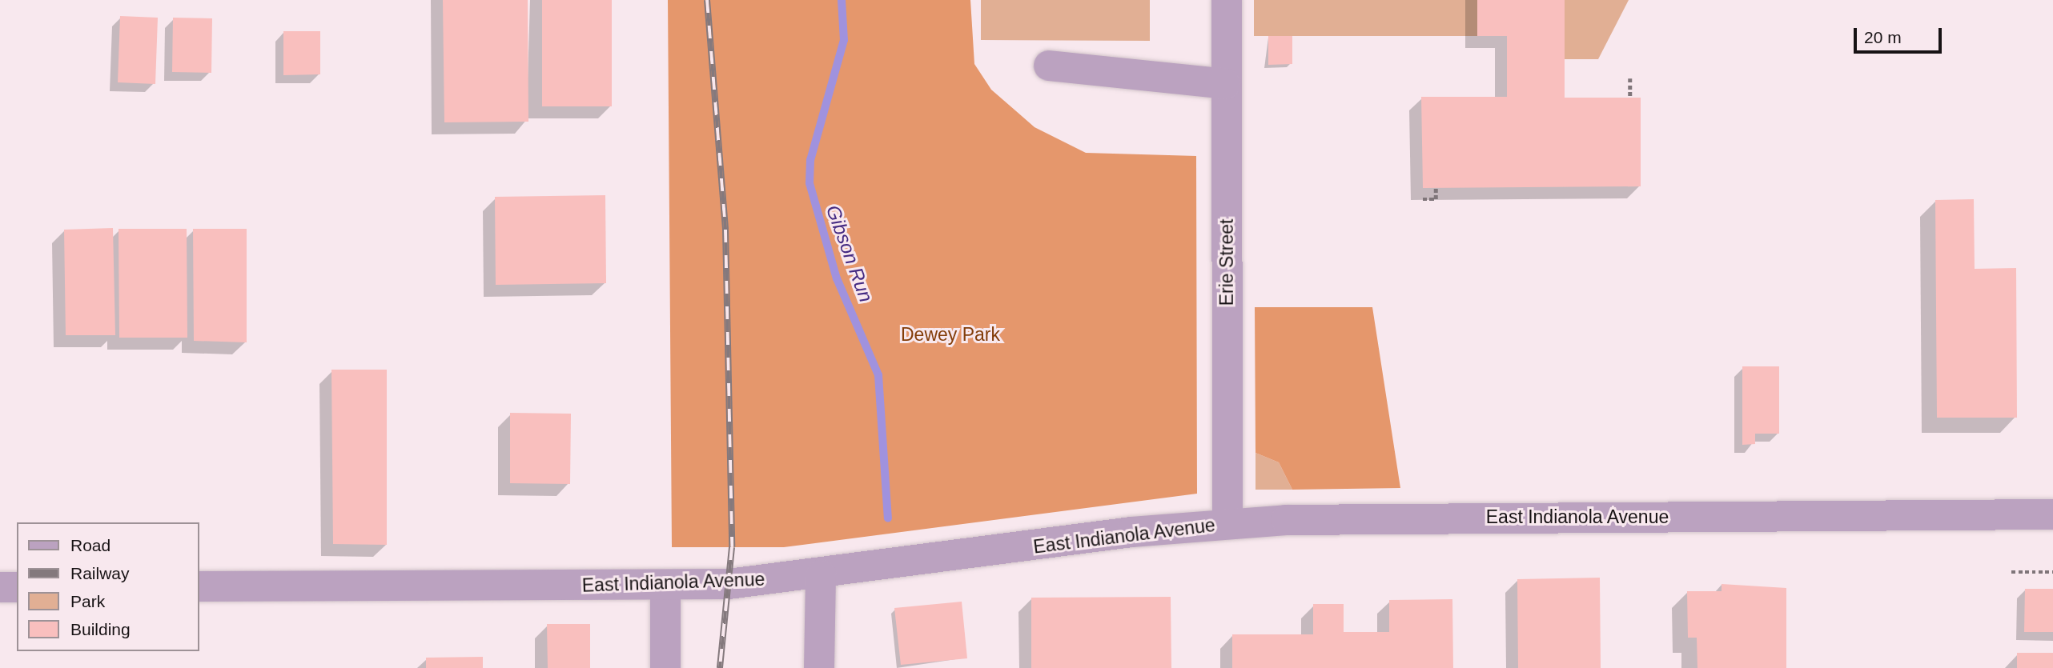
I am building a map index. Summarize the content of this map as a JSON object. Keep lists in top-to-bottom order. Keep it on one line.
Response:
{"streets":{"street":["Erie Street","East Indianola Avenue"]},"crossings":[["Erie Street","East Indianola Avenue"]],"water":["Gibson Run"],"parks":["Dewey Park"],"legend":["Road","Railway","Park","Building"],"scale_bar":"20 m"}
